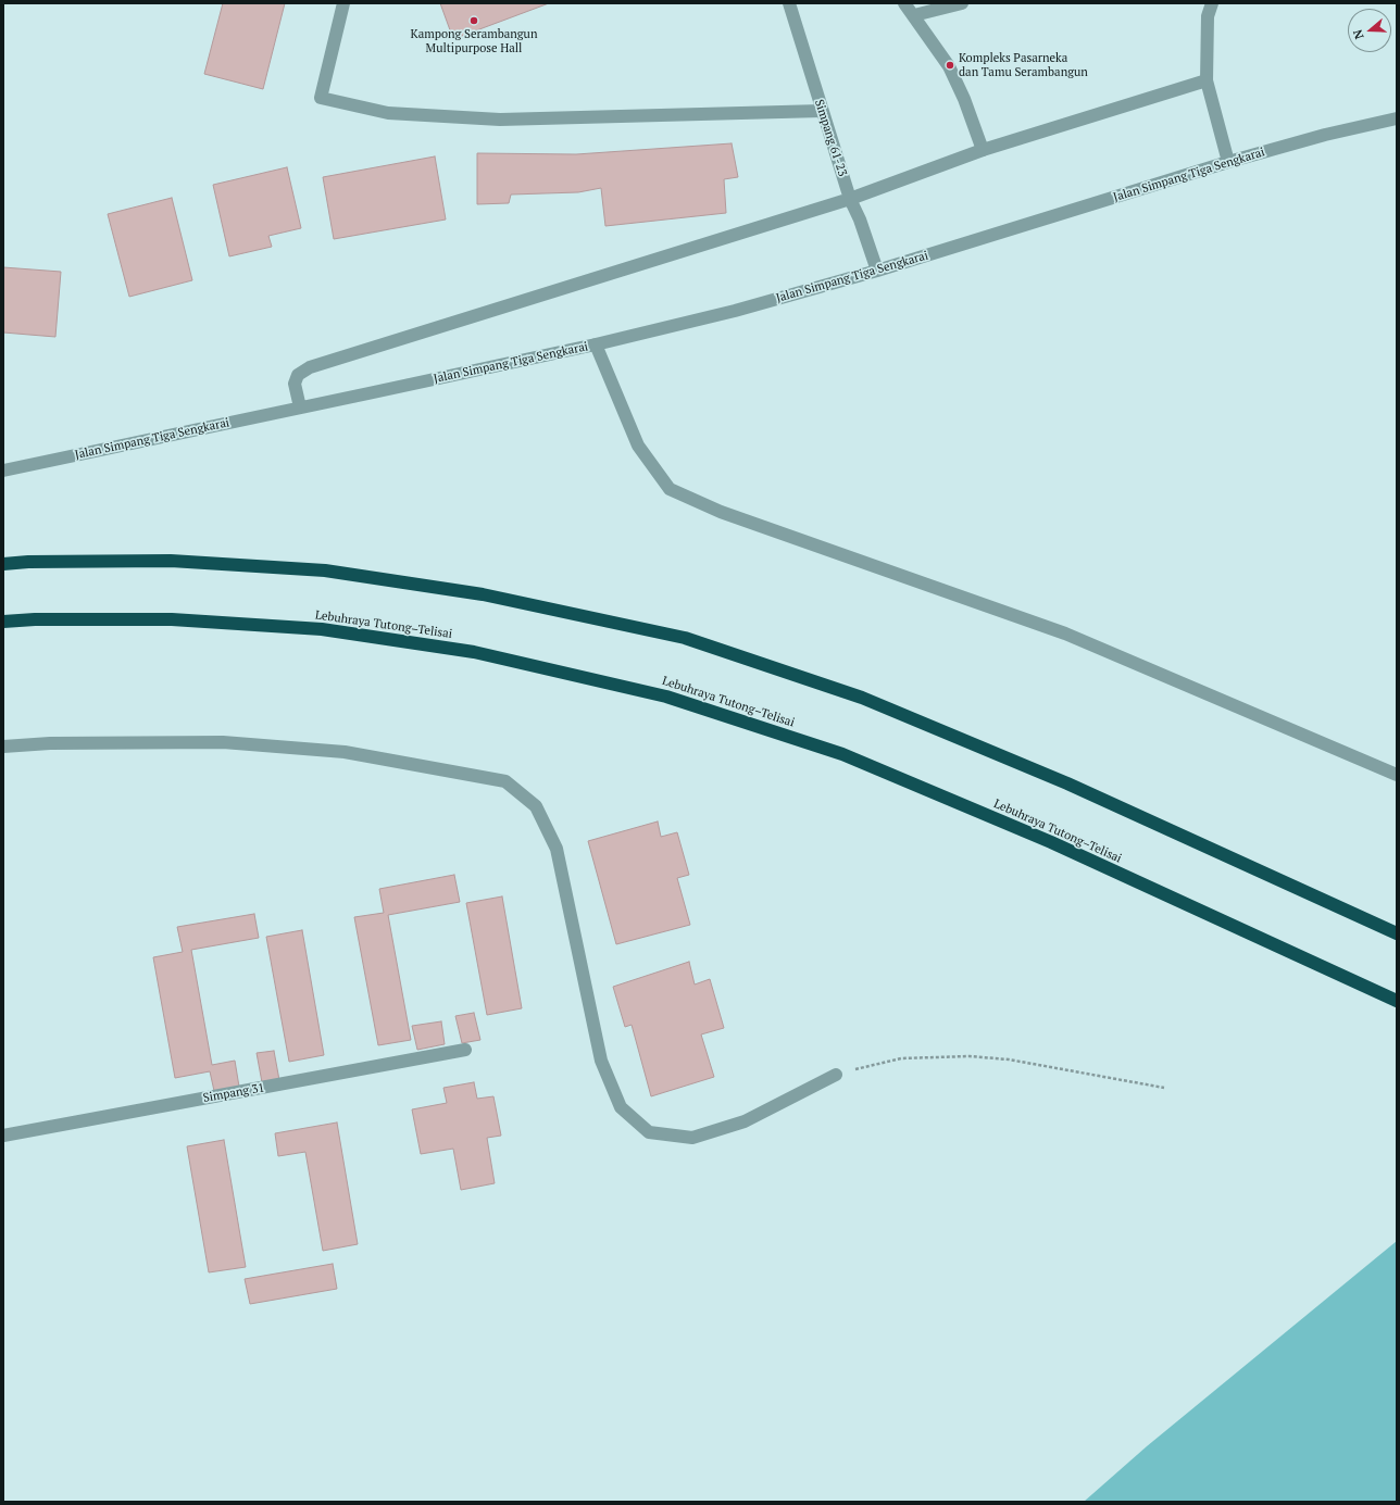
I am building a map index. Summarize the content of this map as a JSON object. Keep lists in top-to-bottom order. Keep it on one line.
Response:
{"streets":{"highway":["Lebuhraya Tutong–Telisai"],"street":["Simpang 61-23","Jalan Simpang Tiga Sengkarai","Simpang 31"]},"crossings":[["Simpang 61-23","Jalan Simpang Tiga Sengkarai"]],"places":["Kampong Serambangun Multipurpose Hall","Kompleks Pasarneka dan Tamu Serambangun"],"north":"left"}
